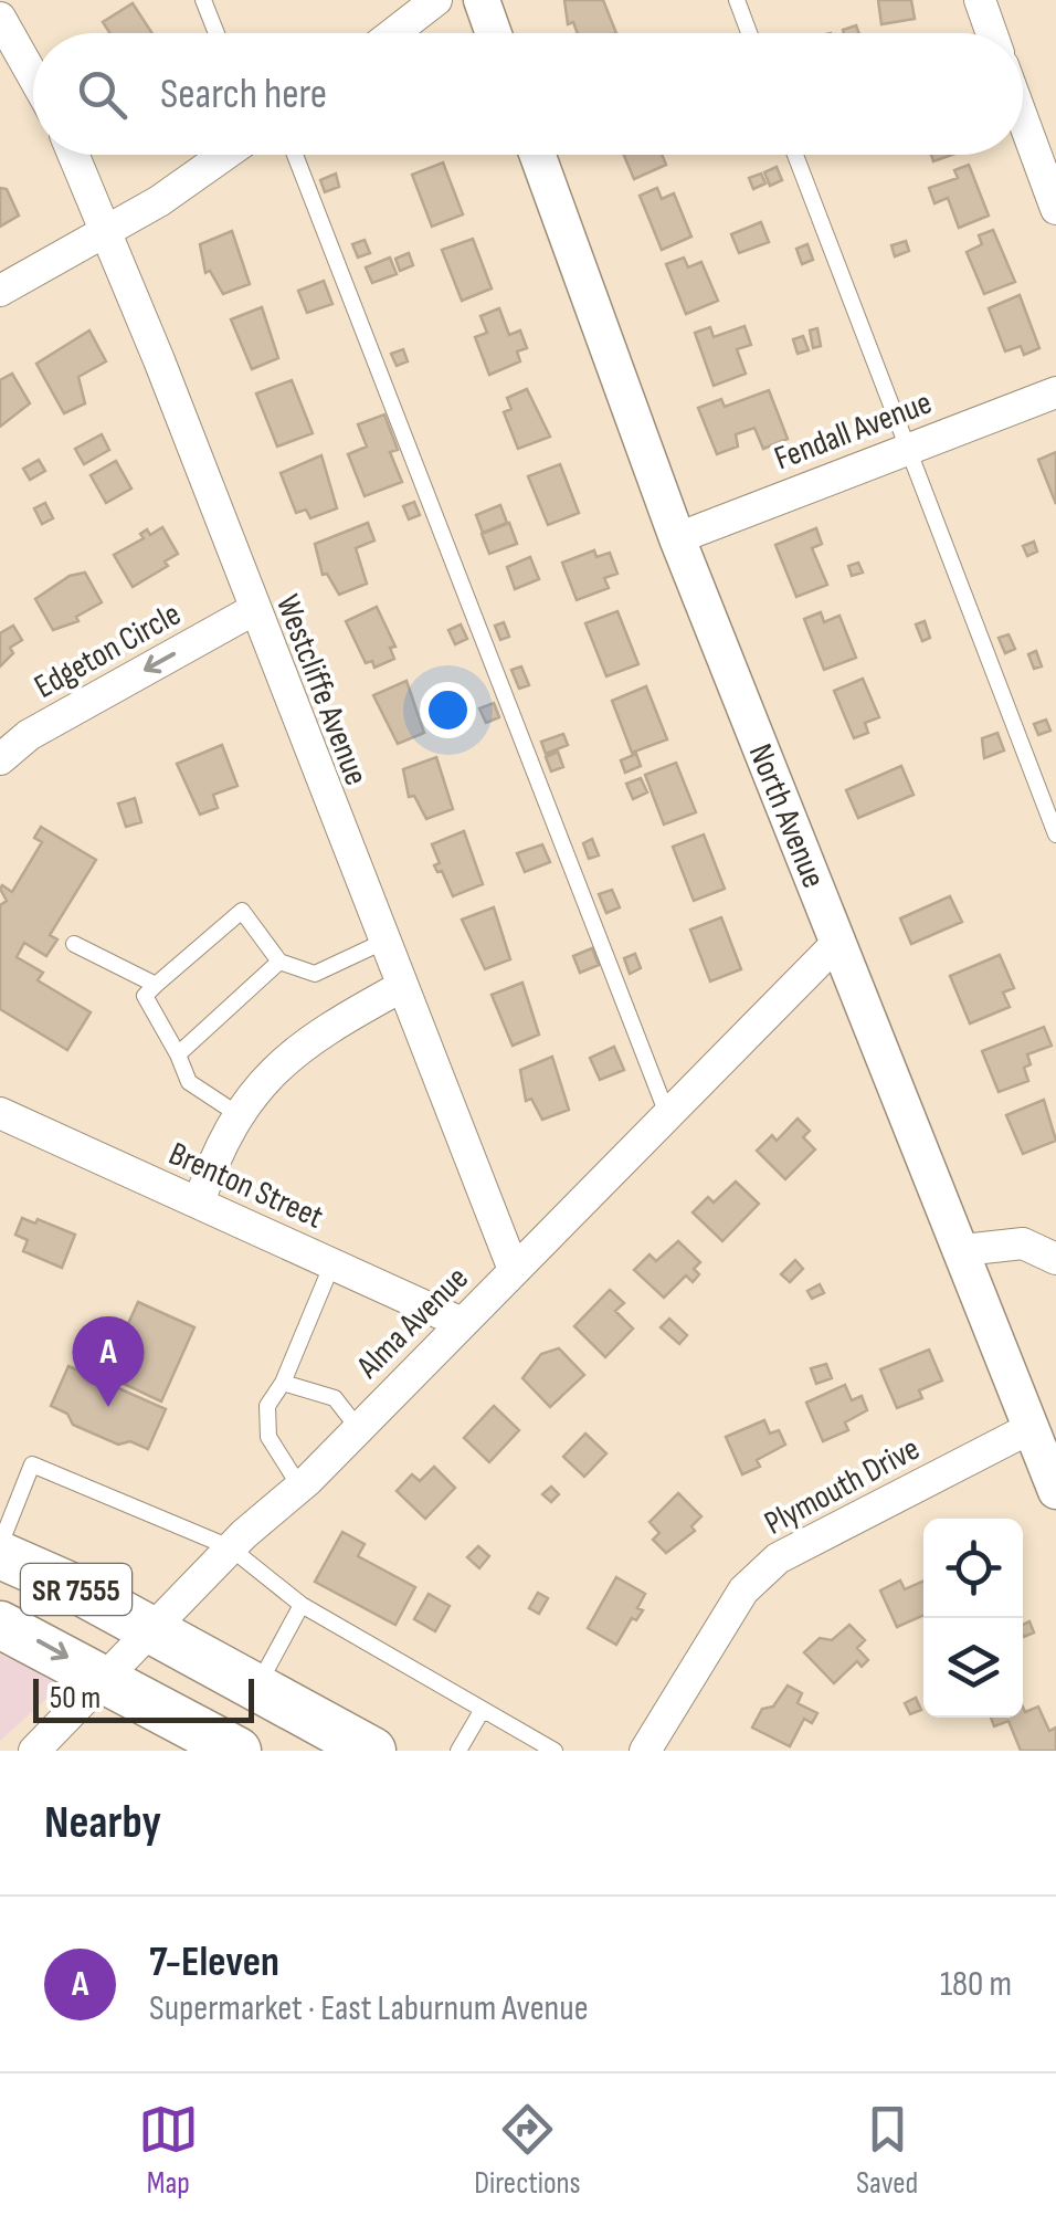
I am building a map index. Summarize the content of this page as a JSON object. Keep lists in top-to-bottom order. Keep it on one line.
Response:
{"streets":{"main road":["SR 7555"],"street":["Fendall Avenue","Edgeton Circle","Westcliffe Avenue","North Avenue","Brenton Street","Alma Avenue","Plymouth Drive"]},"crossings":[["Fendall Avenue","North Avenue"],["Edgeton Circle","Westcliffe Avenue"],["Westcliffe Avenue","Alma Avenue"],["North Avenue","Alma Avenue"],["North Avenue","Plymouth Drive"],["Brenton Street","Alma Avenue"],["Alma Avenue","SR 7555"]],"one_way":["Edgeton Circle"],"scale_bar":"50 m","page":{"search":"Search here","pins":"A","scale":"50 m","heading":"Nearby","list":[{"mark":"A","name":"7-Eleven","note":"Supermarket · East Laburnum Avenue","value":"180 m"}],"nav":["Map","Directions","Saved"]}}
